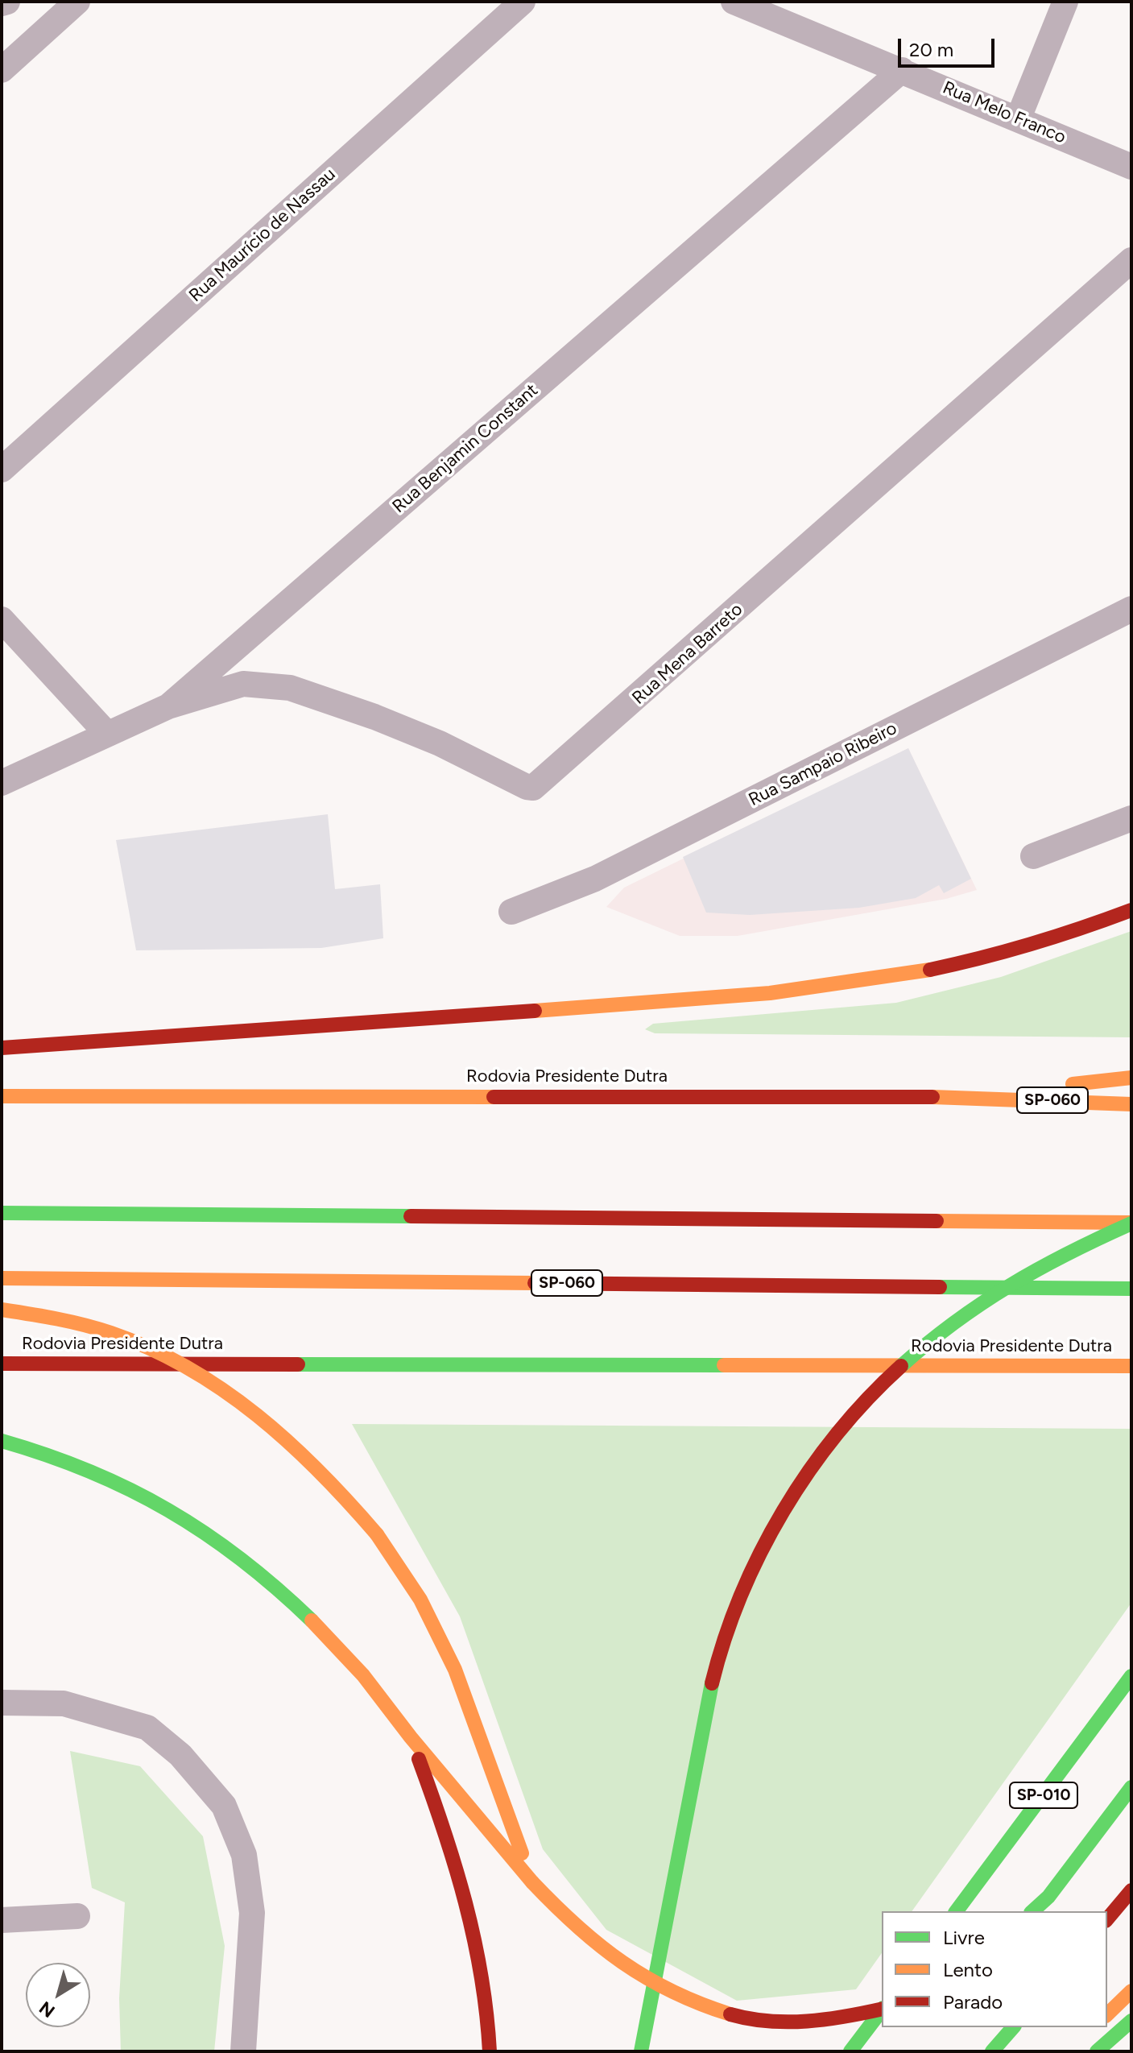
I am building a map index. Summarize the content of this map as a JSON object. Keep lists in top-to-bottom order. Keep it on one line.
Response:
{"streets":{"highway":["Rodovia Presidente Dutra","SP-060","SP-010"],"street":["Rua Melo Franco","Rua Maurício de Nassau","Rua Benjamin Constant","Rua Mena Barreto","Rua Sampaio Ribeiro"]},"crossings":[["Rua Melo Franco","Rua Benjamin Constant"],["Rua Benjamin Constant","Rua Mena Barreto"]],"legend":["Livre","Lento","Parado"],"scale_bar":"20 m","north":"bottom left"}
